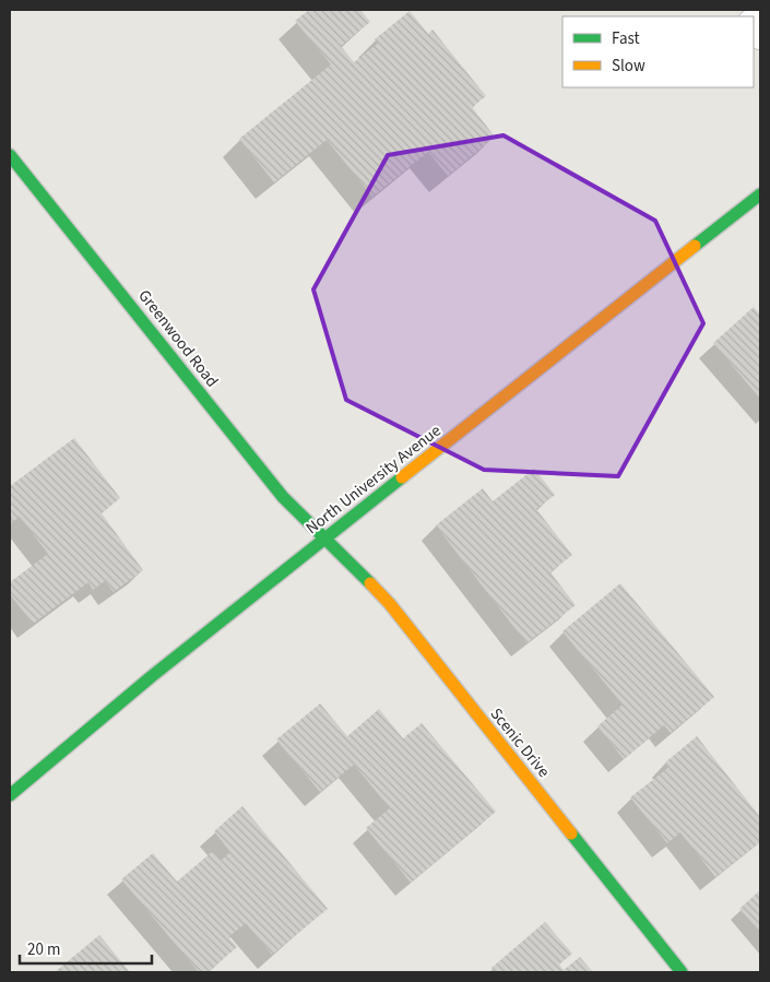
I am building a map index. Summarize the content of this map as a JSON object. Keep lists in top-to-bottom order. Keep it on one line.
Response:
{"streets":{"street":["Greenwood Road","North University Avenue","Scenic Drive"]},"crossings":[["Greenwood Road","North University Avenue"],["Greenwood Road","Scenic Drive"],["North University Avenue","Scenic Drive"]],"legend":["Fast","Slow"],"scale_bar":"20 m"}
